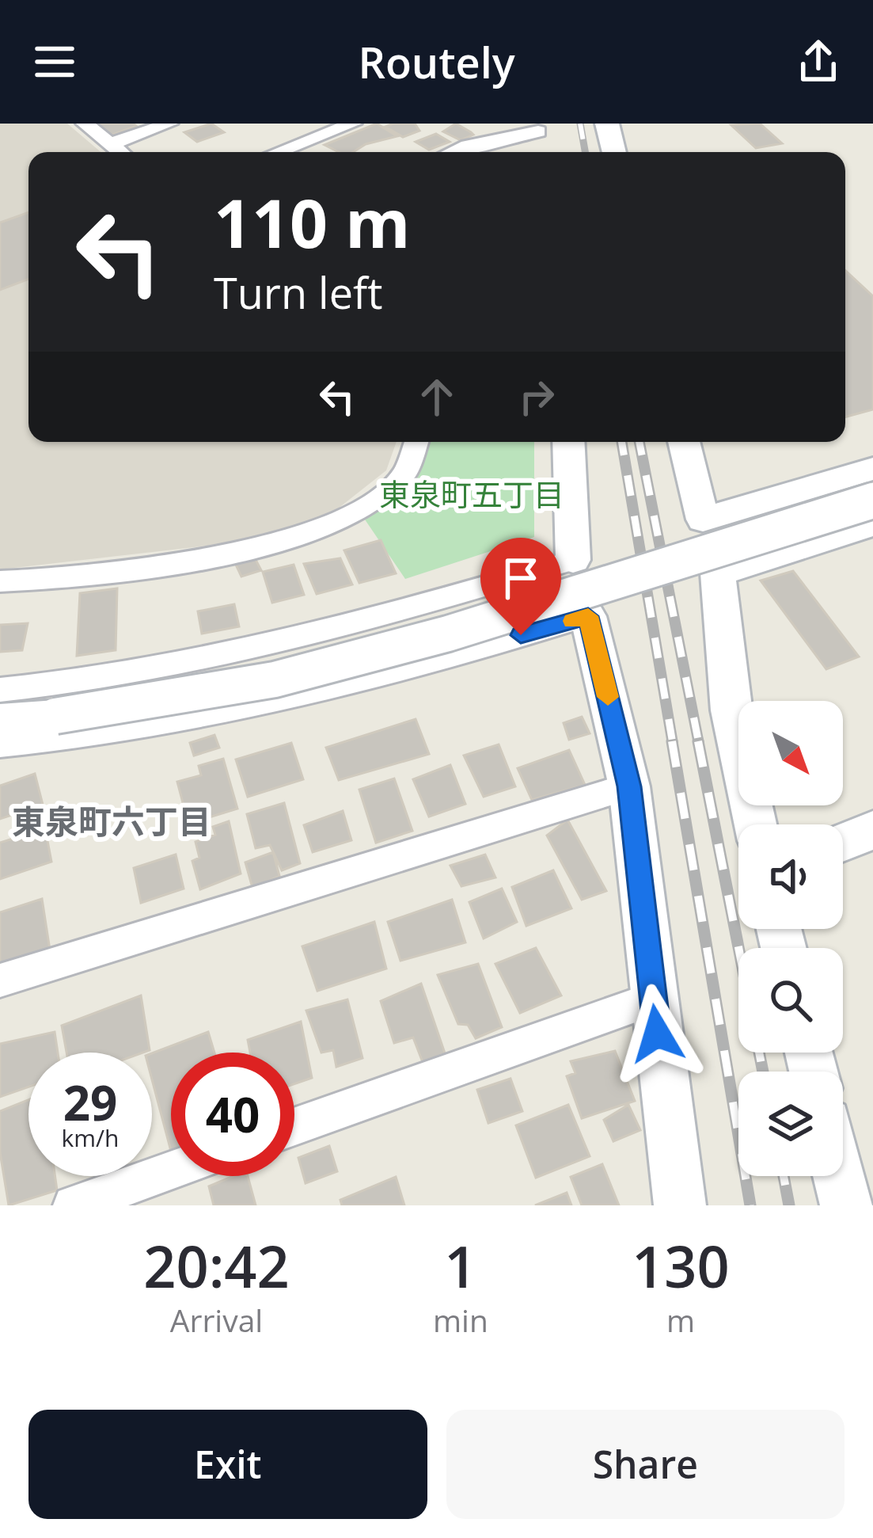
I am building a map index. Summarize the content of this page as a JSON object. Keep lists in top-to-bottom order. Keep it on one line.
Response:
{"districts":["東泉町六丁目"],"parks":["東泉町五丁目"],"north":"bottom right","page":{"header":"Routely","turn":["110 m","Turn left"],"speed":"29 km/h","limit":"40","eta":["20:42","Arrival","1","min","130","m"],"buttons":["Exit","Share"]}}
